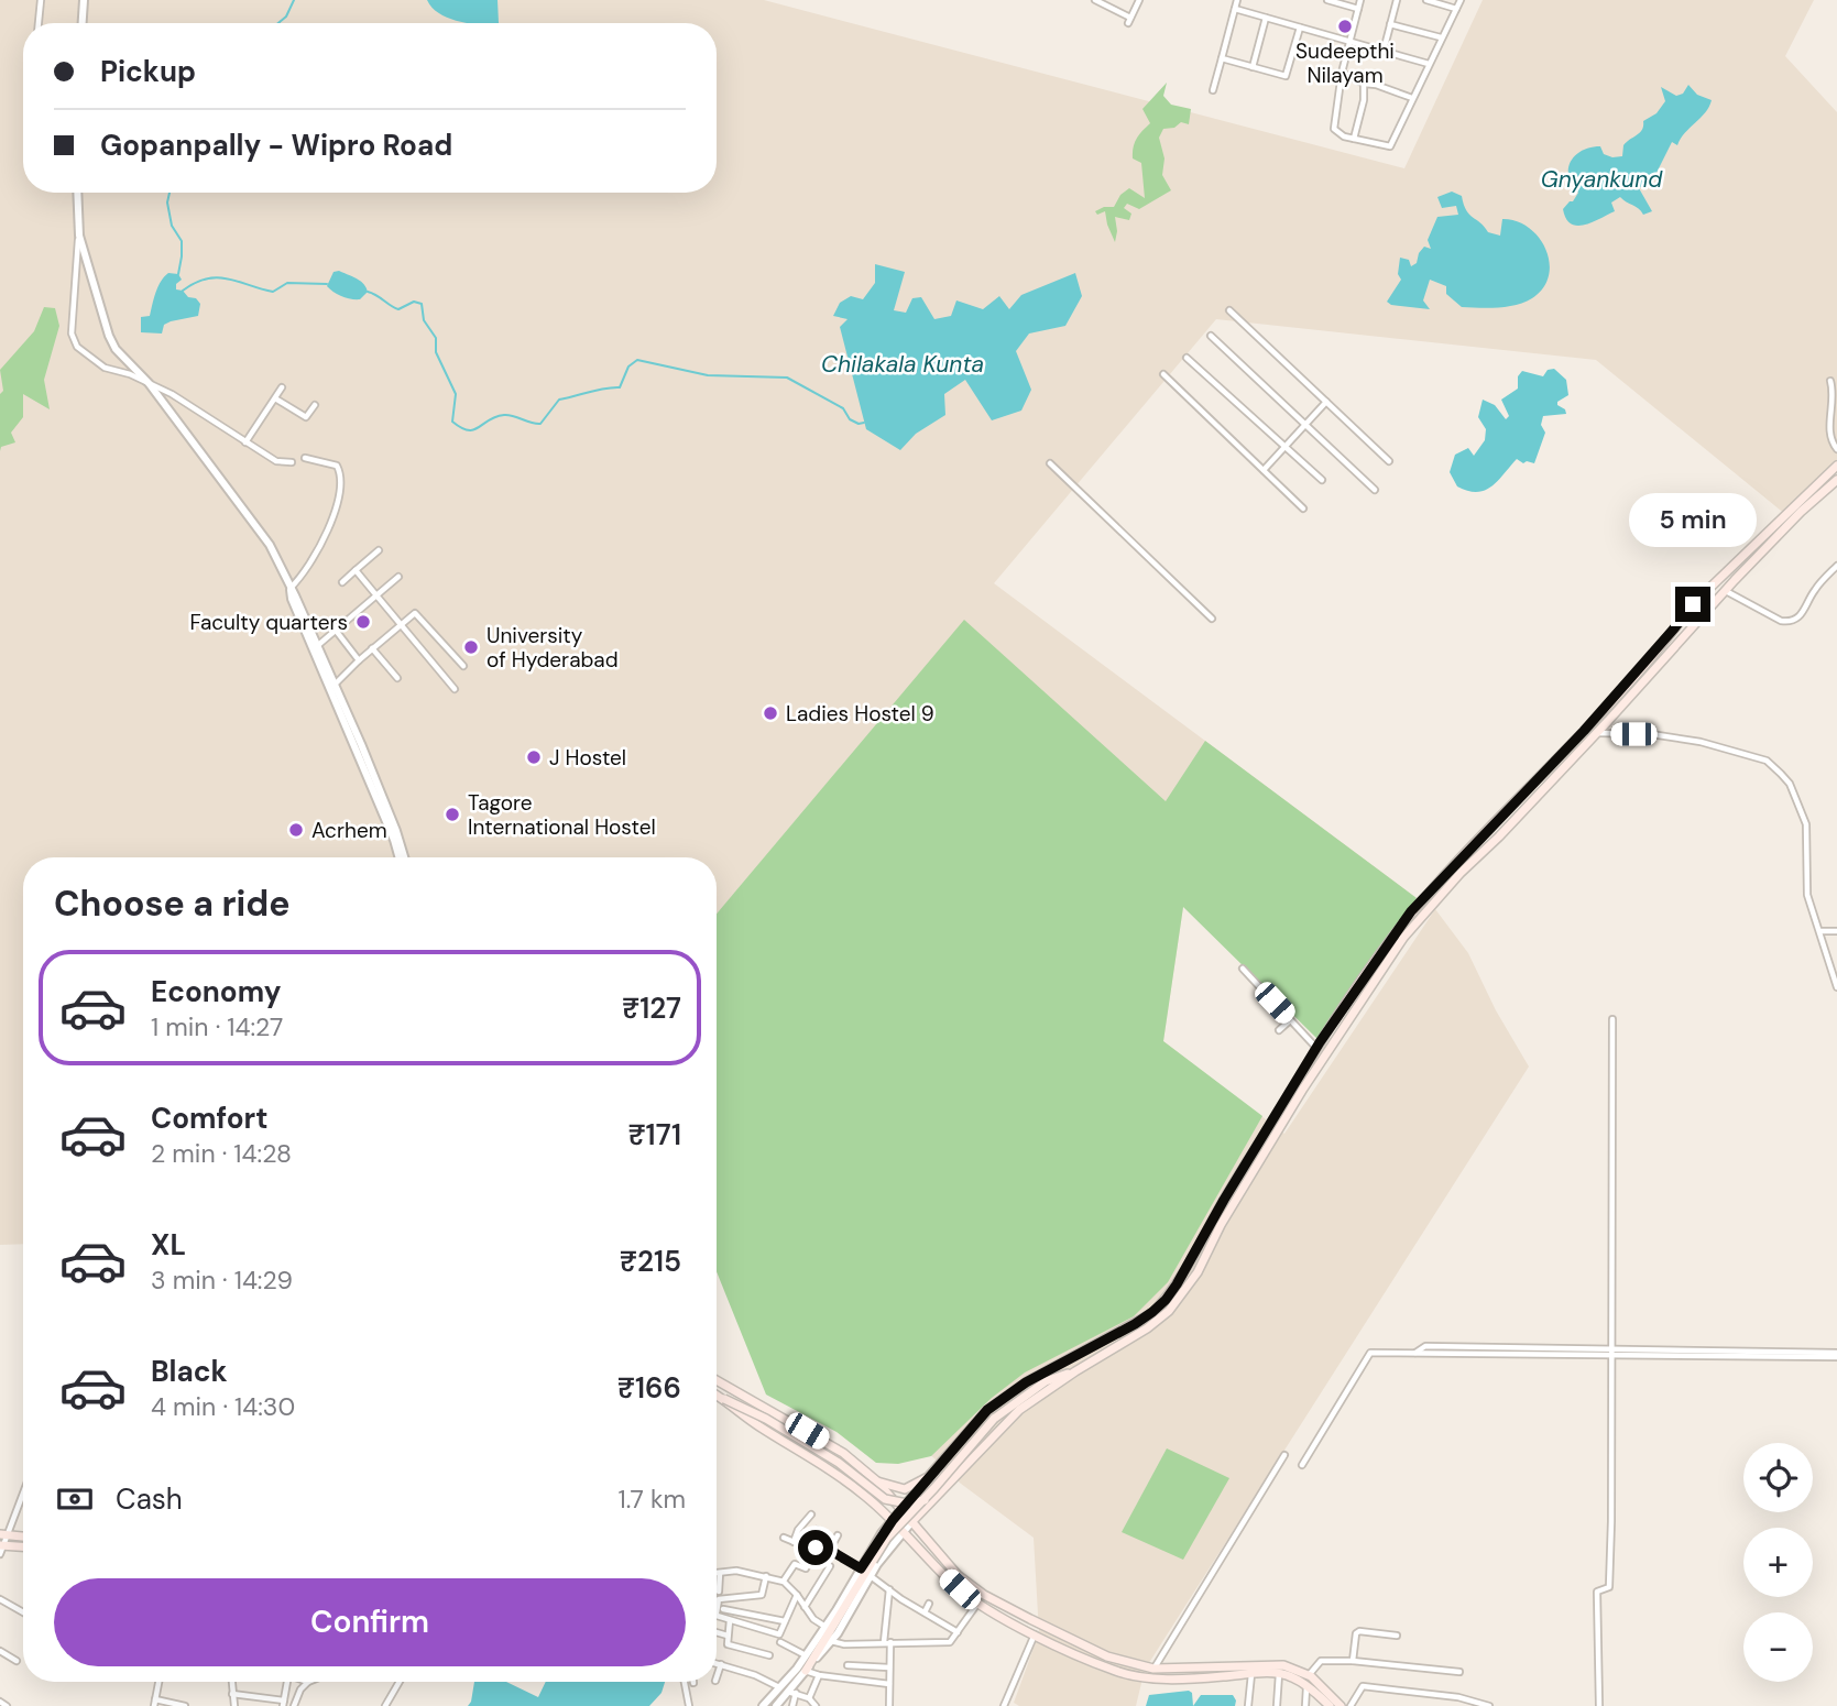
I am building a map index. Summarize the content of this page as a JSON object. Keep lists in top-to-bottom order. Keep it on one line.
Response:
{"water":["Gnyankund","Chilakala Kunta"],"places":["Sudeepthi Nilayam","Faculty quarters","University of Hyderabad","Ladies Hostel 9","J Hostel","Tagore International Hostel","Acrhem"],"page":{"banner":["Pickup","Gopanpally - Wipro Road"],"bubble":"5 min","heading":"Choose a ride","list":[{"name":"Economy","note":"1 min · 14:27","value":"₹127"},{"name":"Comfort","note":"2 min · 14:28","value":"₹171"},{"name":"XL","note":"3 min · 14:29","value":"₹215"},{"name":"Black","note":"4 min · 14:30","value":"₹166"}],"map_buttons":["+","−"],"pay":["Cash","1.7 km"],"buttons":"Confirm"}}
